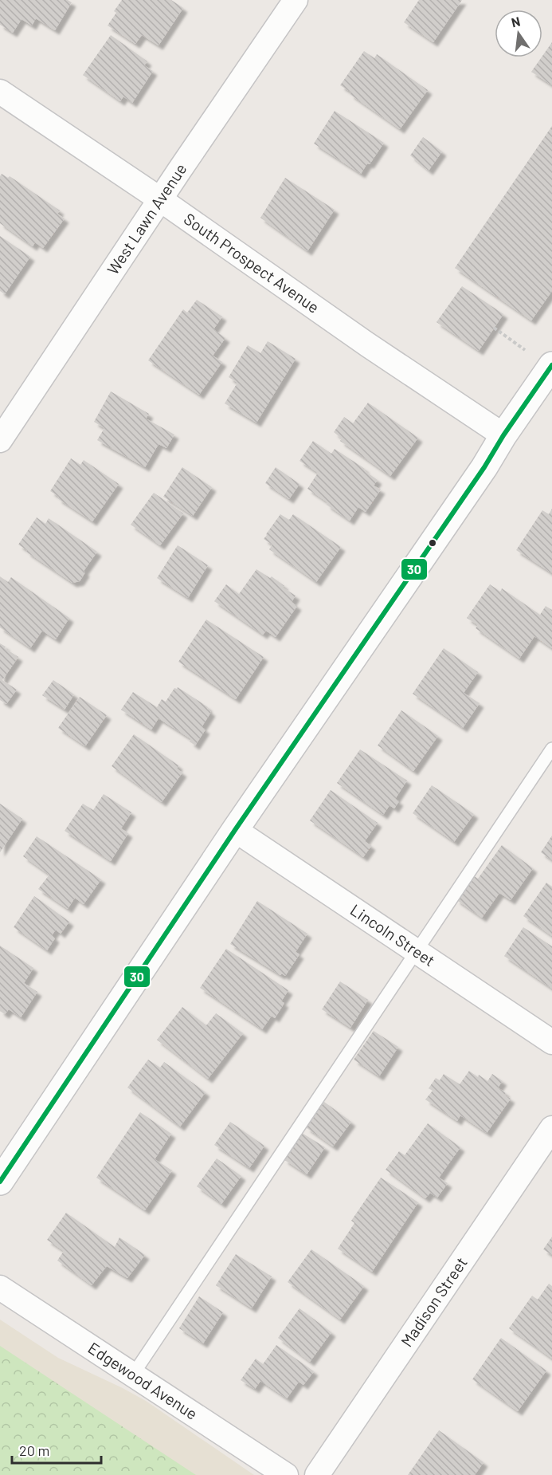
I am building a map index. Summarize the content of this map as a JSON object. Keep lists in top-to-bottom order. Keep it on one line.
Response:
{"streets":{"street":["West Lawn Avenue","South Prospect Avenue","Lincoln Street","Madison Street","Edgewood Avenue"]},"crossings":[["West Lawn Avenue","South Prospect Avenue"]],"lines":["transit line 30"],"scale_bar":"20 m","north":"top"}
